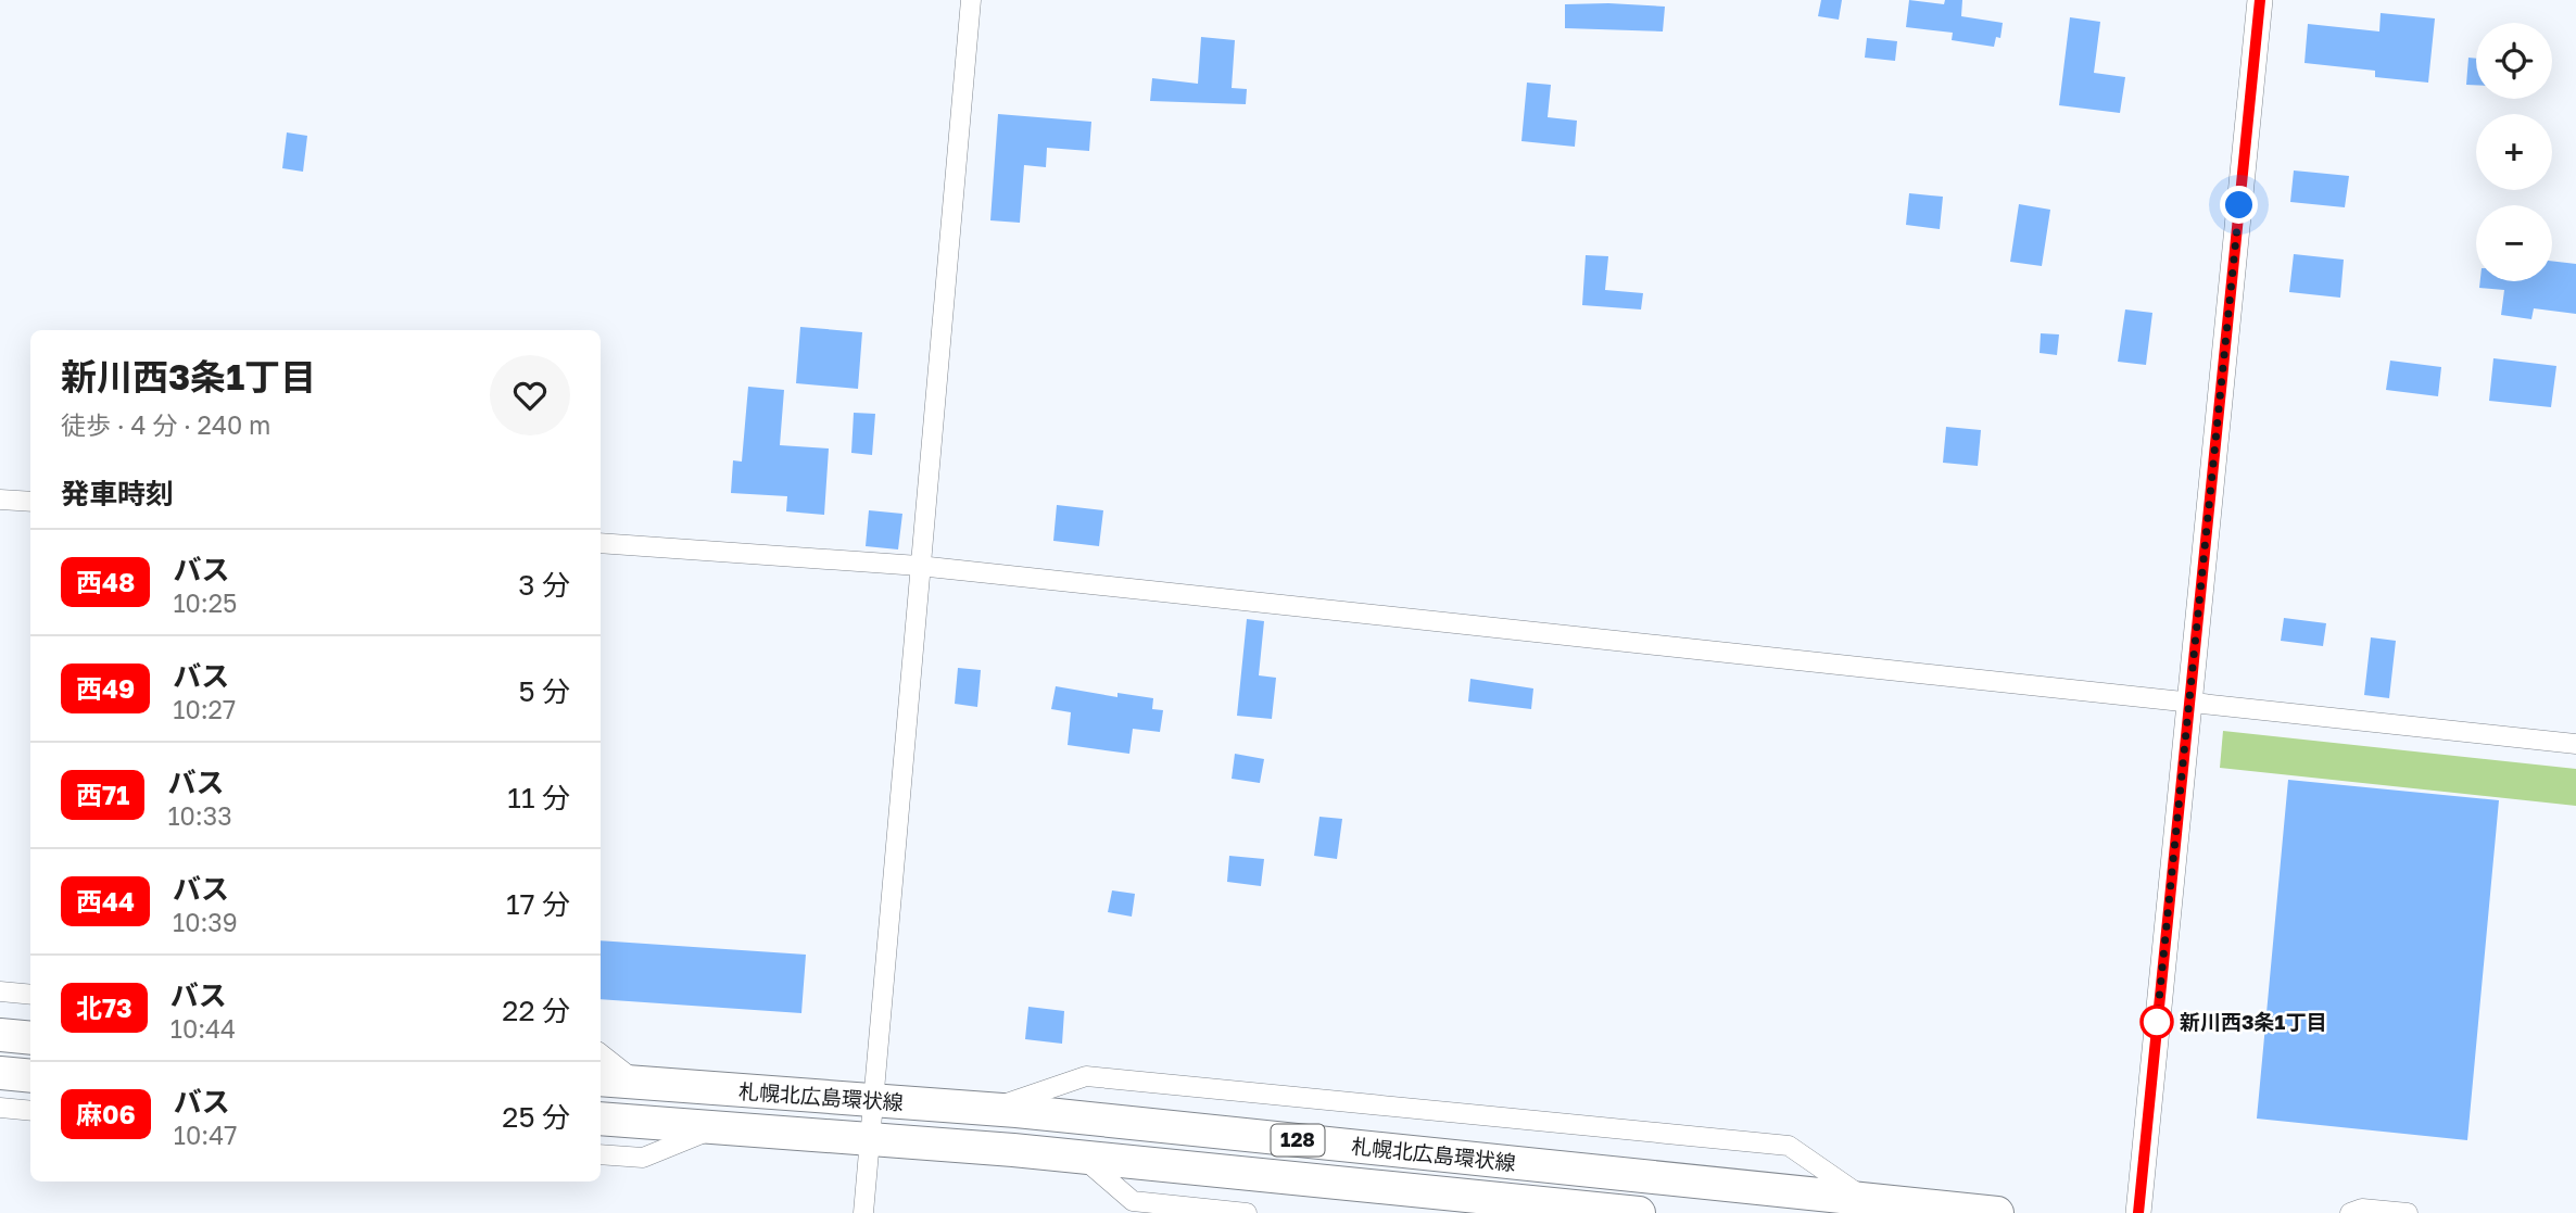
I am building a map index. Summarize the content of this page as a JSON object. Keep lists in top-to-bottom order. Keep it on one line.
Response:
{"streets":{"main road":["札幌北広島環状線","128"]},"places":["新川西3条1丁目"],"lines":["bus line 西48"],"page":{"map_buttons":["+","−"],"heading":[["新川西3条1丁目","徒歩 · 4 分 · 240 m"],"発車時刻"],"list":[{"mark":"西48","name":"バス","note":"10:25","value":"3 分"},{"mark":"西49","name":"バス","note":"10:27","value":"5 分"},{"mark":"西71","name":"バス","note":"10:33","value":"11 分"},{"mark":"西44","name":"バス","note":"10:39","value":"17 分"},{"mark":"北73","name":"バス","note":"10:44","value":"22 分"},{"mark":"麻06","name":"バス","note":"10:47","value":"25 分"}]}}
